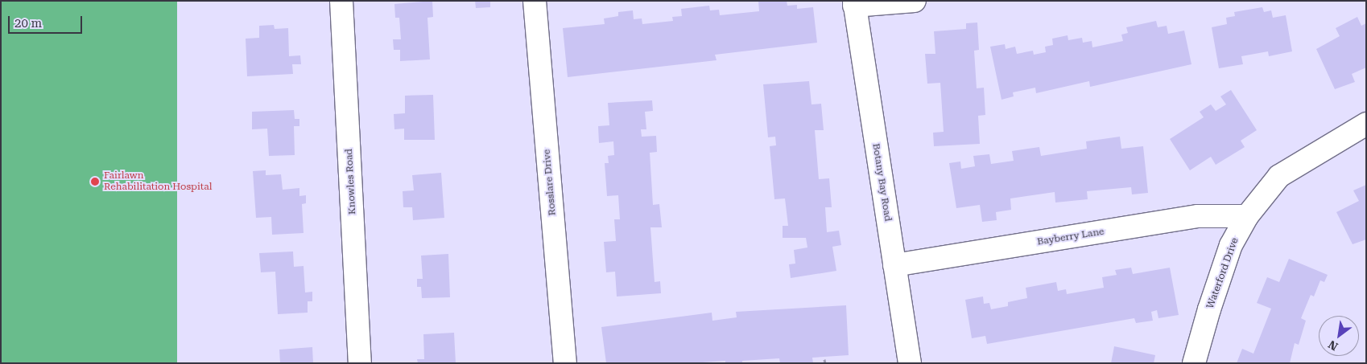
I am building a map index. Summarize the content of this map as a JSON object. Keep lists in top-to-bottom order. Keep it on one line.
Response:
{"streets":{"street":["Knowles Road","Rosslare Drive","Botany Bay Road","Bayberry Lane","Waterford Drive"]},"crossings":[["Botany Bay Road","Bayberry Lane"],["Bayberry Lane","Waterford Drive"]],"places":["Fairlawn Rehabilitation Hospital"],"scale_bar":"20 m","north":"bottom left"}
